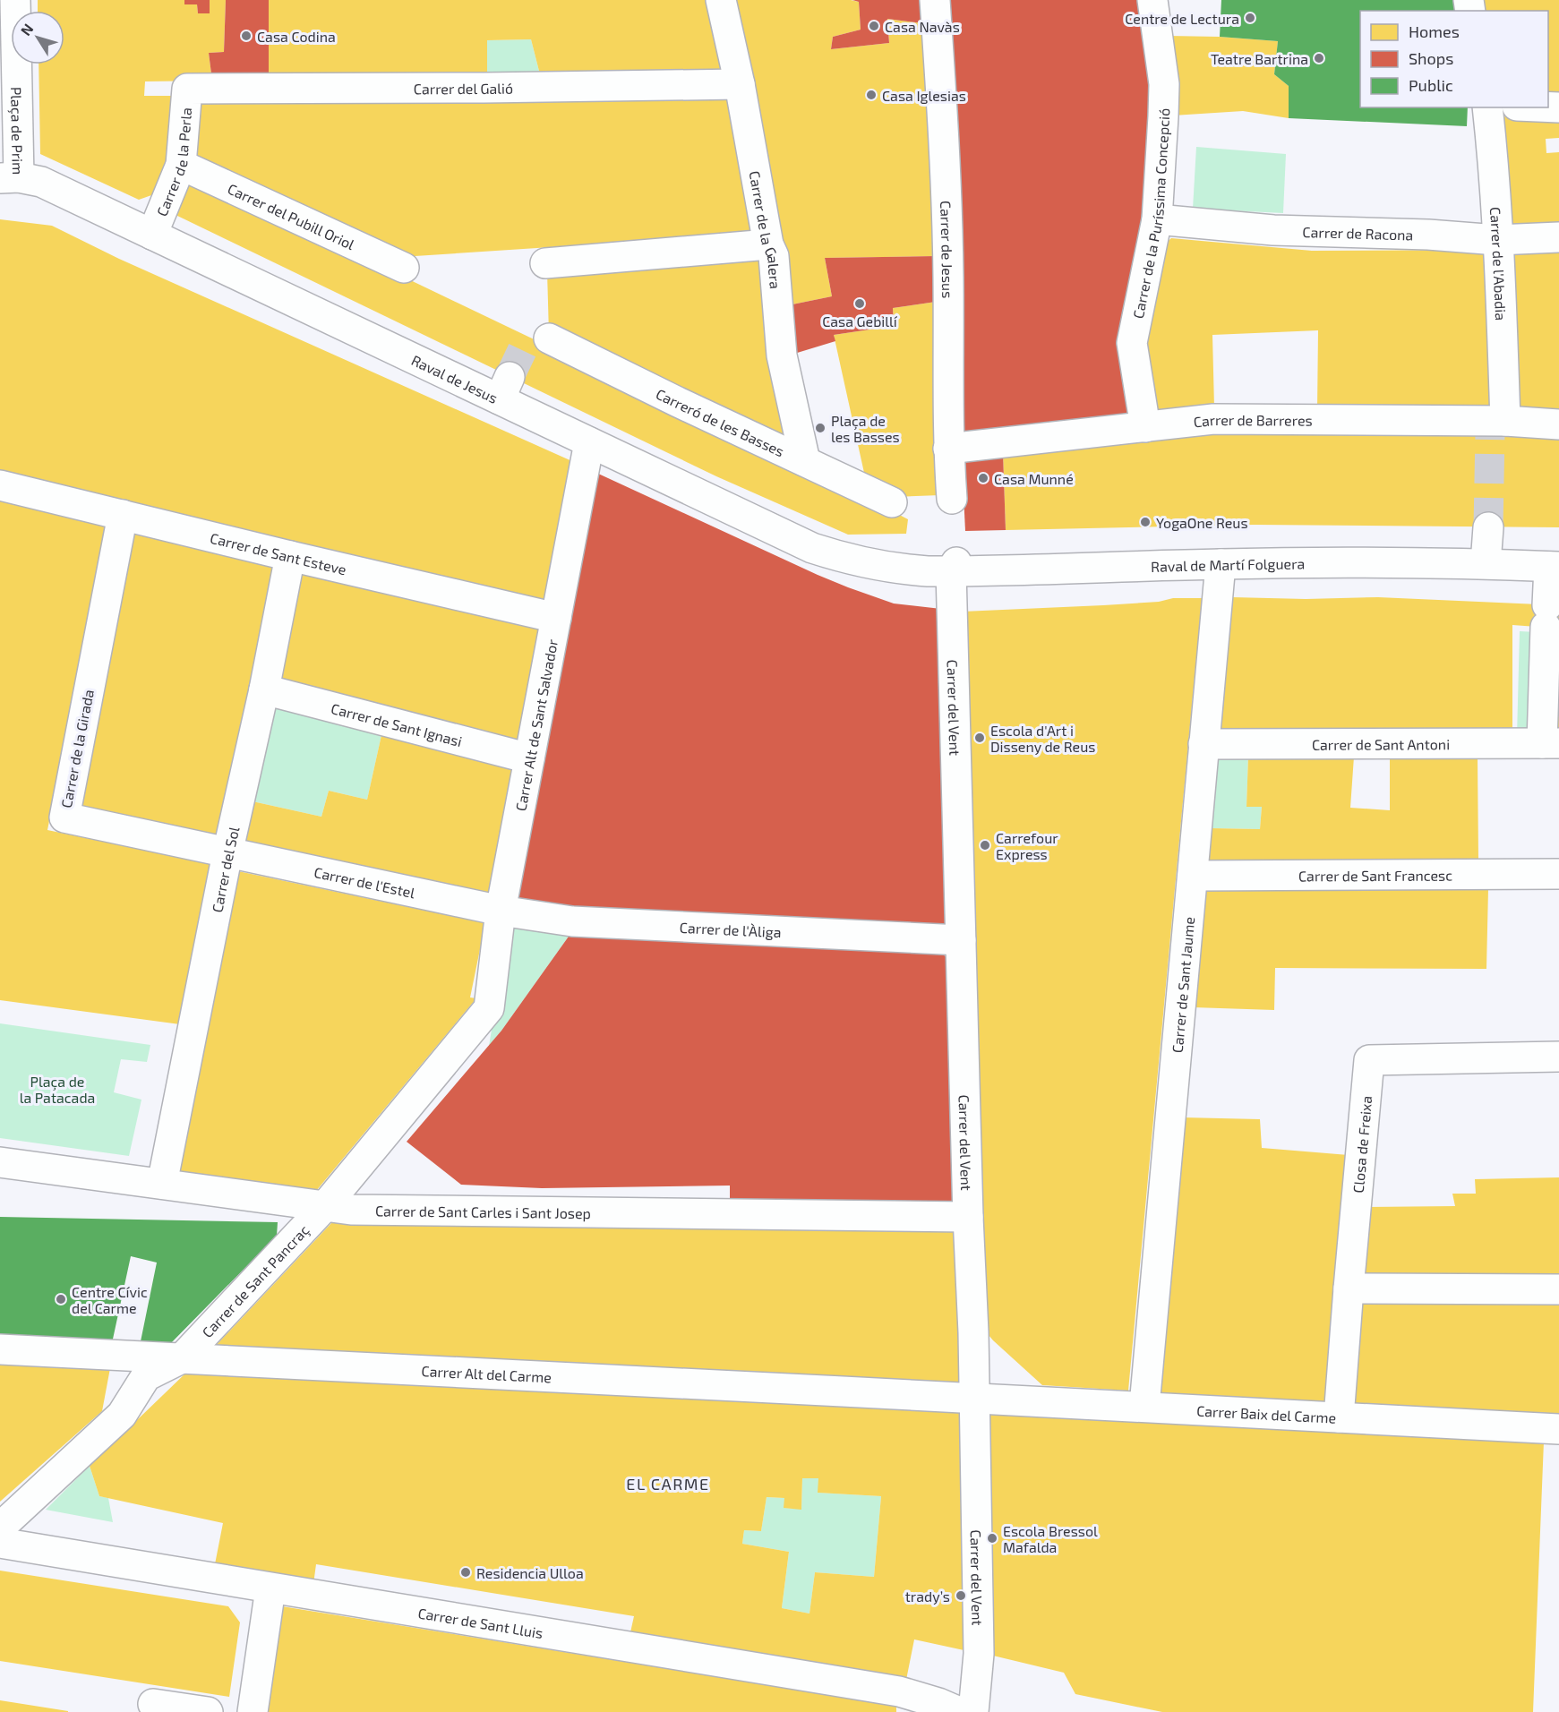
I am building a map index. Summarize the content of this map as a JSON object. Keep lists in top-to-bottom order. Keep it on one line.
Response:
{"streets":{"street":["Carrer del Galió","Plaça de Prim","Carrer de la Perla","Carrer de la Puríssima Concepció","Carrer del Pubill Oriol","Carrer de la Galera","Carrer de Racona","Carrer de Jesus","Carrer de l'Abadia","Raval de Jesus","Carreró de les Basses","Carrer de Barreres","Carrer de Sant Esteve","Raval de Martí Folguera","Carrer del Vent","Carrer de Sant Ignasi","Carrer Alt de Sant Salvador","Carrer de Sant Antoni","Carrer de la Girada","Carrer del Sol","Carrer de Sant Francesc","Carrer de l'Estel","Carrer de l'Àliga","Carrer de Sant Jaume","Closa de Freixa","Carrer de Sant Carles i Sant Josep","Carrer de Sant Pancraç","Carrer Alt del Carme","Carrer Baix del Carme","Carrer de Sant Lluis"]},"crossings":[["Carrer del Galió","Carrer de la Perla"],["Carrer del Galió","Carrer de la Galera"],["Plaça de Prim","Raval de Jesus"],["Carrer de la Perla","Carrer del Pubill Oriol"],["Carrer de la Perla","Raval de Jesus"],["Carrer de la Puríssima Concepció","Carrer de Racona"],["Carrer de la Puríssima Concepció","Carrer de Barreres"],["Carrer de la Galera","Carreró de les Basses"],["Carrer de Racona","Carrer de l'Abadia"],["Carrer de Jesus","Carrer de Barreres"],["Carrer de l'Abadia","Carrer de Barreres"],["Raval de Jesus","Raval de Martí Folguera"],["Raval de Jesus","Carrer Alt de Sant Salvador"],["Carrer de Sant Esteve","Carrer Alt de Sant Salvador"],["Carrer de Sant Esteve","Carrer de la Girada"],["Carrer de Sant Esteve","Carrer del Sol"],["Raval de Martí Folguera","Carrer del Vent"],["Raval de Martí Folguera","Carrer de Sant Jaume"],["Carrer del Vent","Carrer de l'Àliga"],["Carrer del Vent","Carrer de Sant Carles i Sant Josep"],["Carrer del Vent","Carrer Alt del Carme"],["Carrer del Vent","Carrer Baix del Carme"],["Carrer de Sant Ignasi","Carrer Alt de Sant Salvador"],["Carrer de Sant Ignasi","Carrer del Sol"],["Carrer Alt de Sant Salvador","Carrer de l'Estel"],["Carrer Alt de Sant Salvador","Carrer de l'Àliga"],["Carrer Alt de Sant Salvador","Carrer de Sant Pancraç"],["Carrer de Sant Antoni","Carrer de Sant Jaume"],["Carrer de la Girada","Carrer del Sol"],["Carrer de la Girada","Carrer de l'Estel"],["Carrer del Sol","Carrer de l'Estel"],["Carrer del Sol","Carrer de Sant Carles i Sant Josep"],["Carrer de Sant Francesc","Carrer de Sant Jaume"],["Carrer de l'Estel","Carrer de l'Àliga"],["Carrer de Sant Jaume","Carrer Baix del Carme"],["Closa de Freixa","Carrer Baix del Carme"],["Carrer de Sant Carles i Sant Josep","Carrer de Sant Pancraç"],["Carrer de Sant Pancraç","Carrer Alt del Carme"],["Carrer Alt del Carme","Carrer Baix del Carme"]],"districts":["EL CARME"],"parks":["Plaça de la Patacada"],"places":["Centre de Lectura","Casa Navàs","Casa Codina","Teatre Bartrina","Casa Iglesias","Casa Gebillí","Plaça de les Basses","Casa Munné","YogaOne Reus","Escola d'Art i Disseny de Reus","Carrefour Express","Centre Cívic del Carme","Escola Bressol Mafalda","Residencia Ulloa","trady’s"],"legend":["Homes","Shops","Public"],"north":"top left"}
